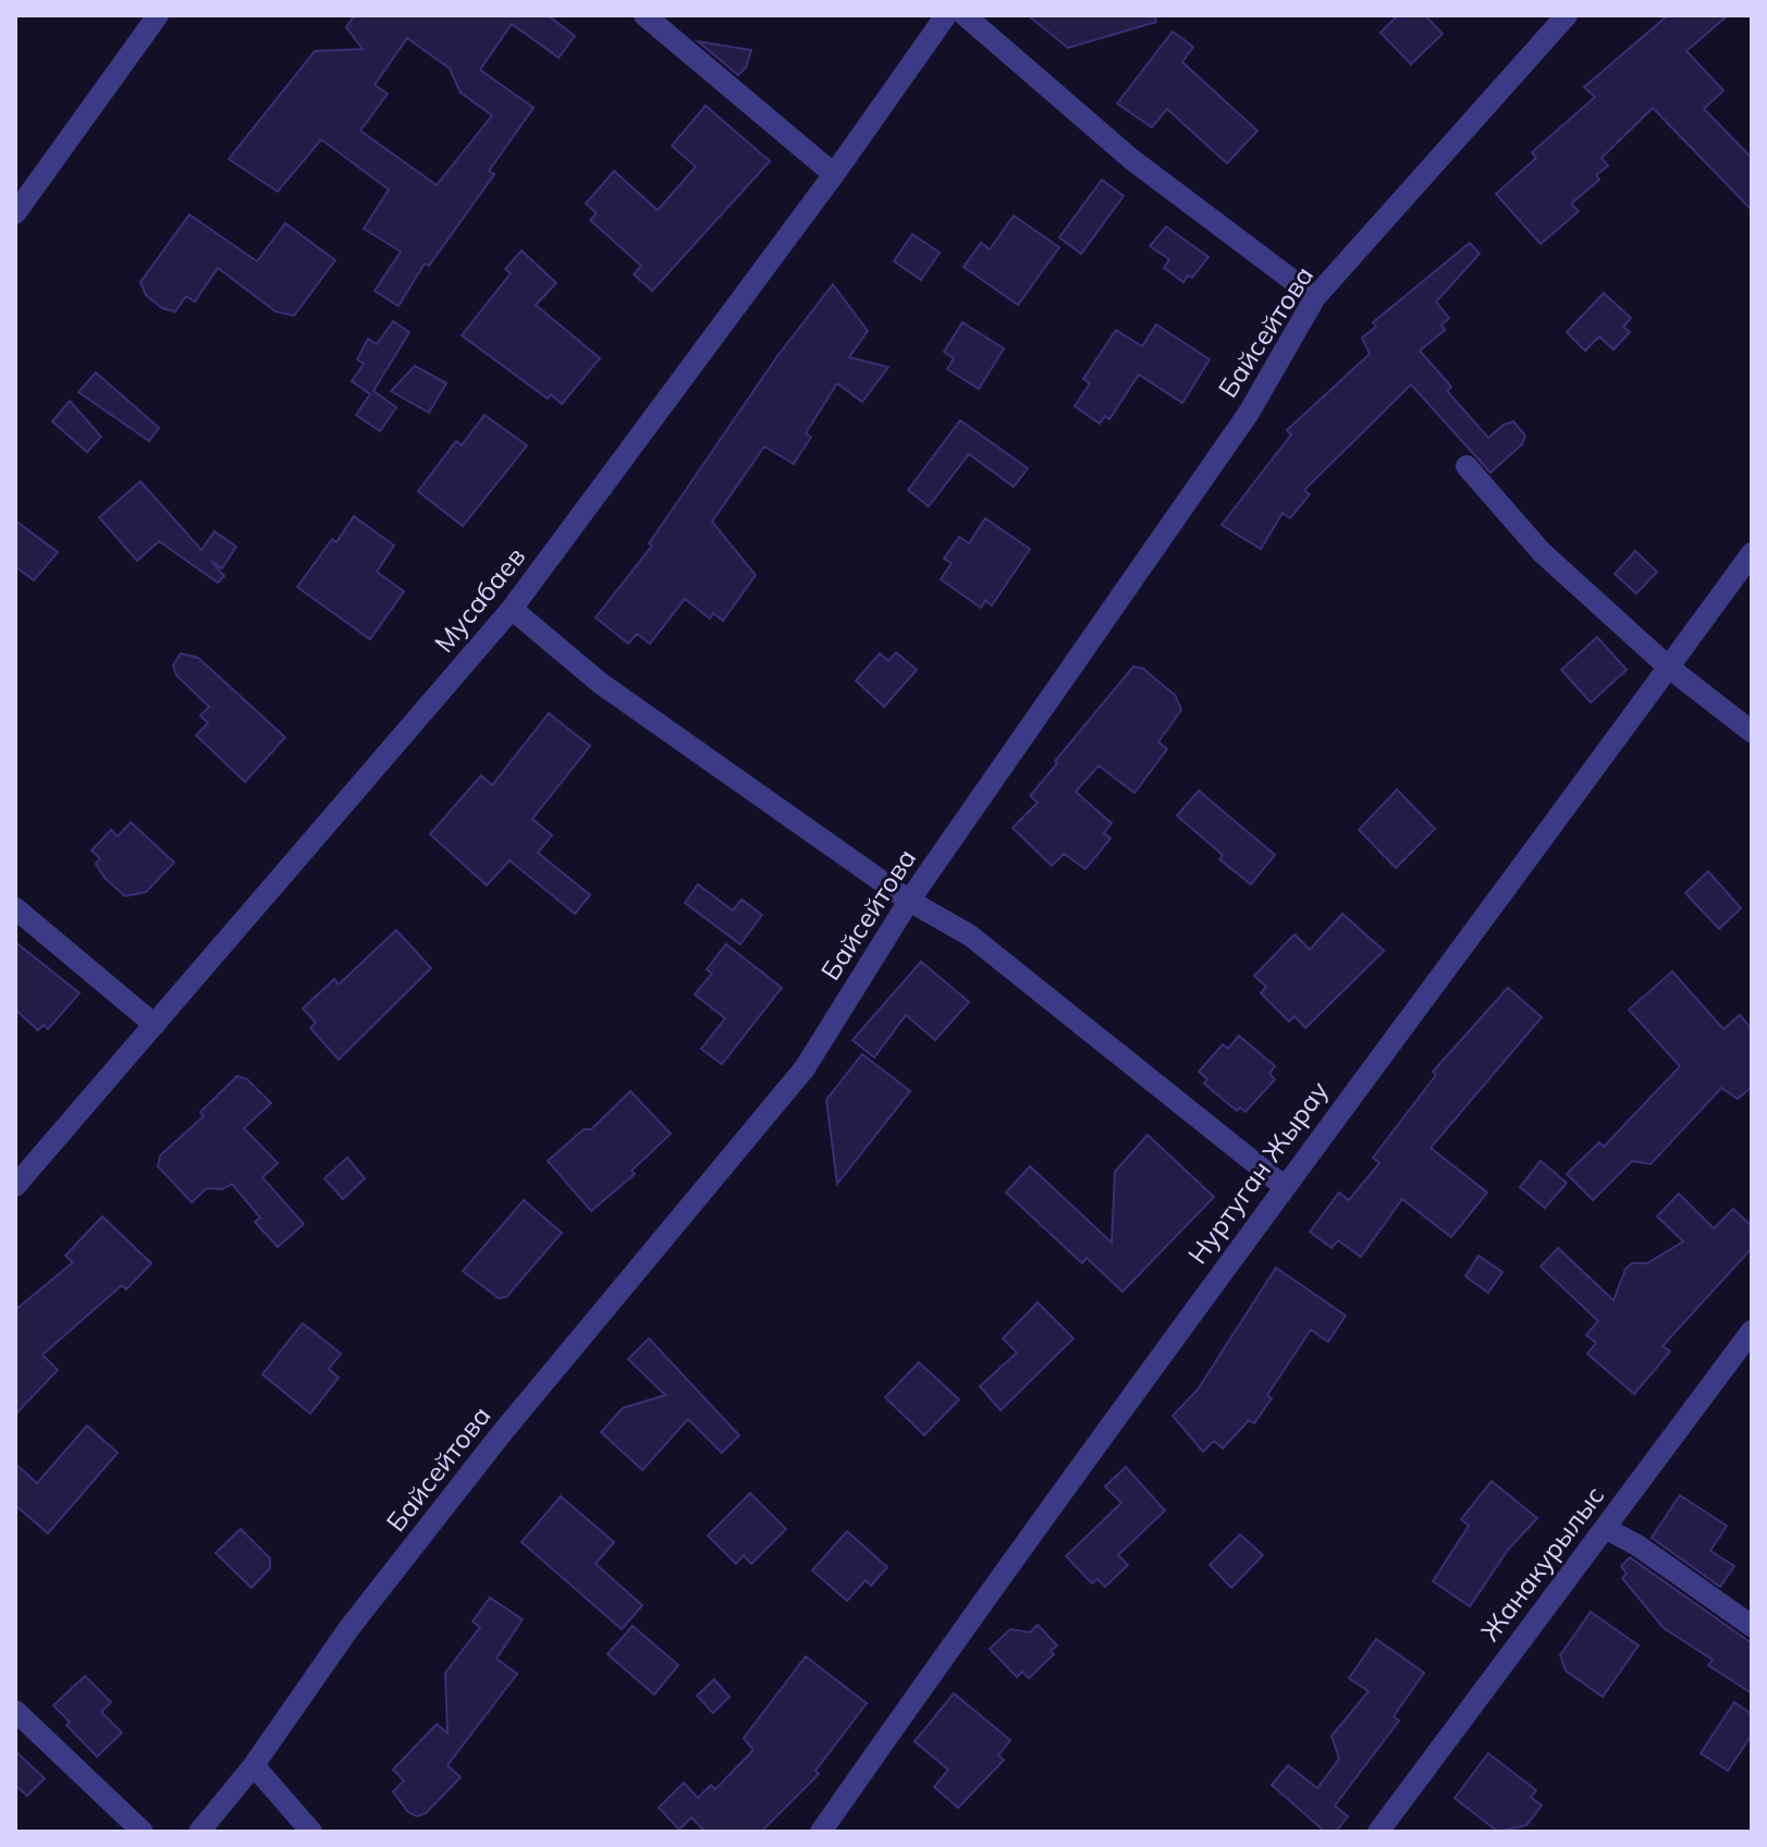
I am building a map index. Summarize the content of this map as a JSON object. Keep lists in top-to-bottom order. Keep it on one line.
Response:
{"streets":{"street":["Байсейтова","Мусабаев","Нуртуган Жырау","Жанакурылыс"]}}
